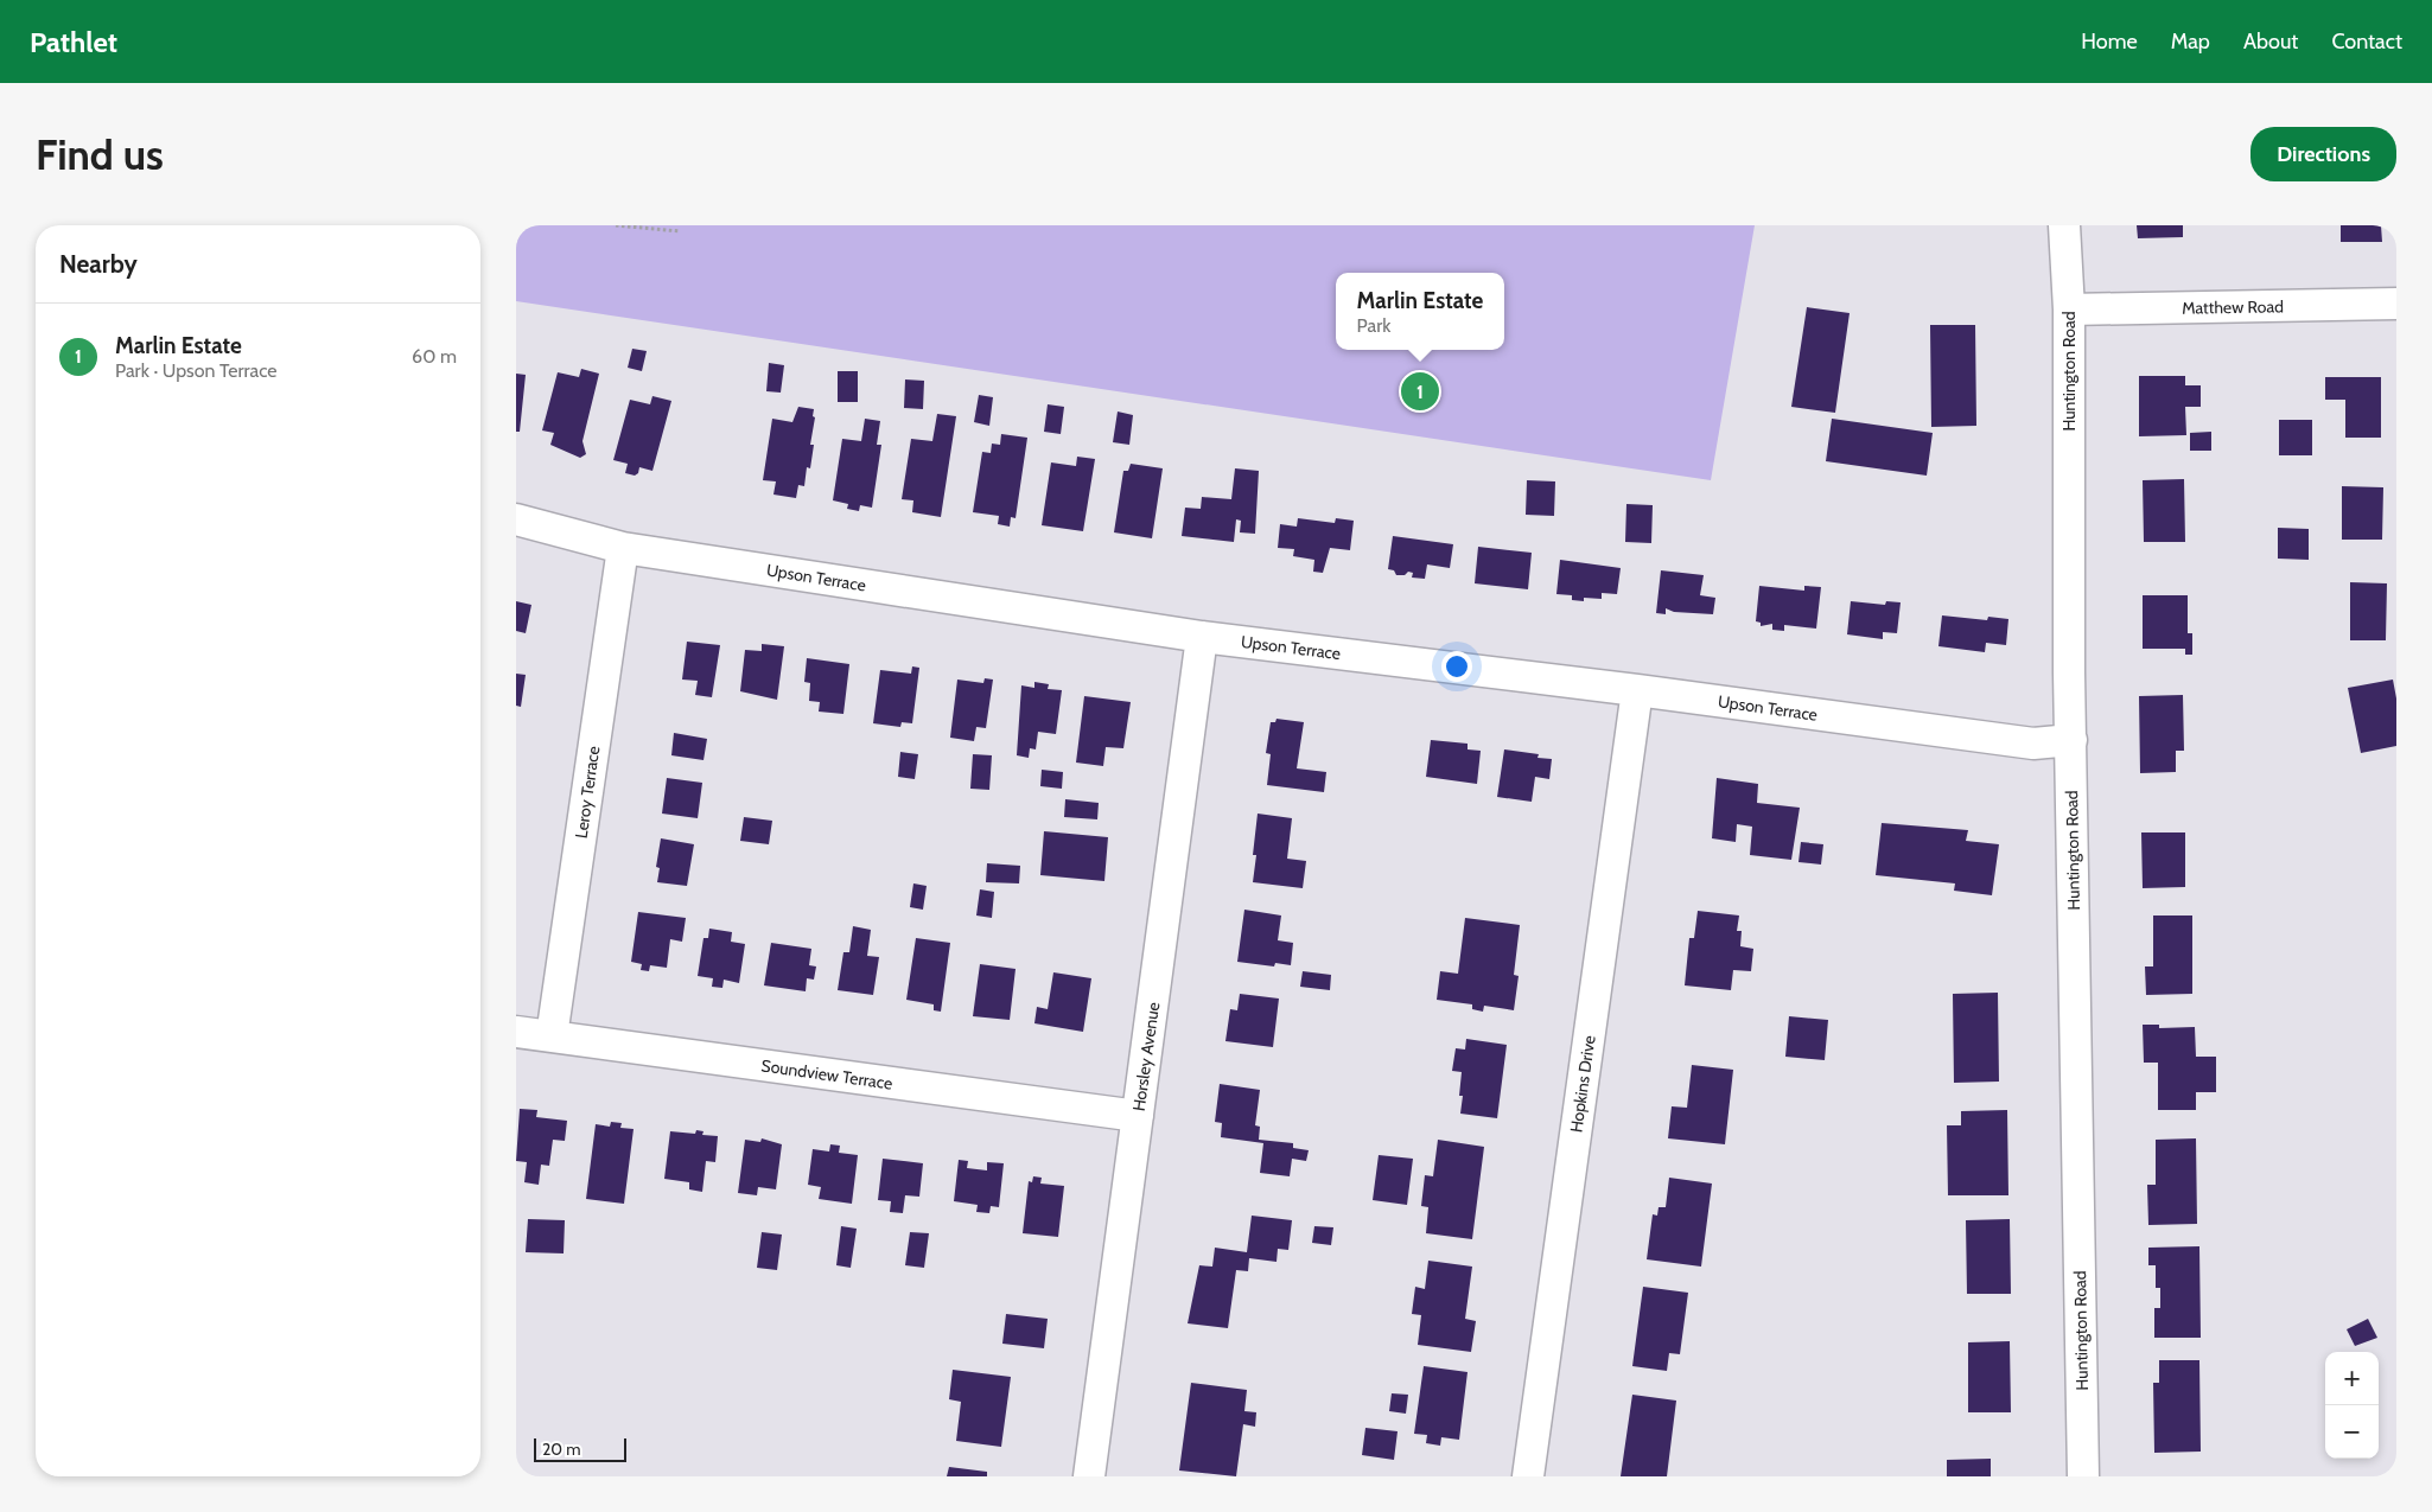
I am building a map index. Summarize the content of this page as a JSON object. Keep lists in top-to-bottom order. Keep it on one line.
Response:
{"streets":{"street":["Matthew Road","Huntington Road","Upson Terrace","Leroy Terrace","Horsley Avenue","Soundview Terrace","Hopkins Drive"]},"crossings":[["Matthew Road","Huntington Road"],["Huntington Road","Upson Terrace"],["Upson Terrace","Leroy Terrace"],["Upson Terrace","Horsley Avenue"],["Upson Terrace","Hopkins Drive"],["Leroy Terrace","Soundview Terrace"],["Horsley Avenue","Soundview Terrace"]],"scale_bar":"20 m","page":{"header":"Pathlet","nav":["Home","Map","About","Contact"],"buttons":"Directions","title":"Find us","heading":"Nearby","popup":["Marlin Estate","Park"],"list":[{"mark":"1","name":"Marlin Estate","note":"Park · Upson Terrace","value":"60 m"}],"pins":"1","map_buttons":["+","−"],"scale":"20 m"}}
